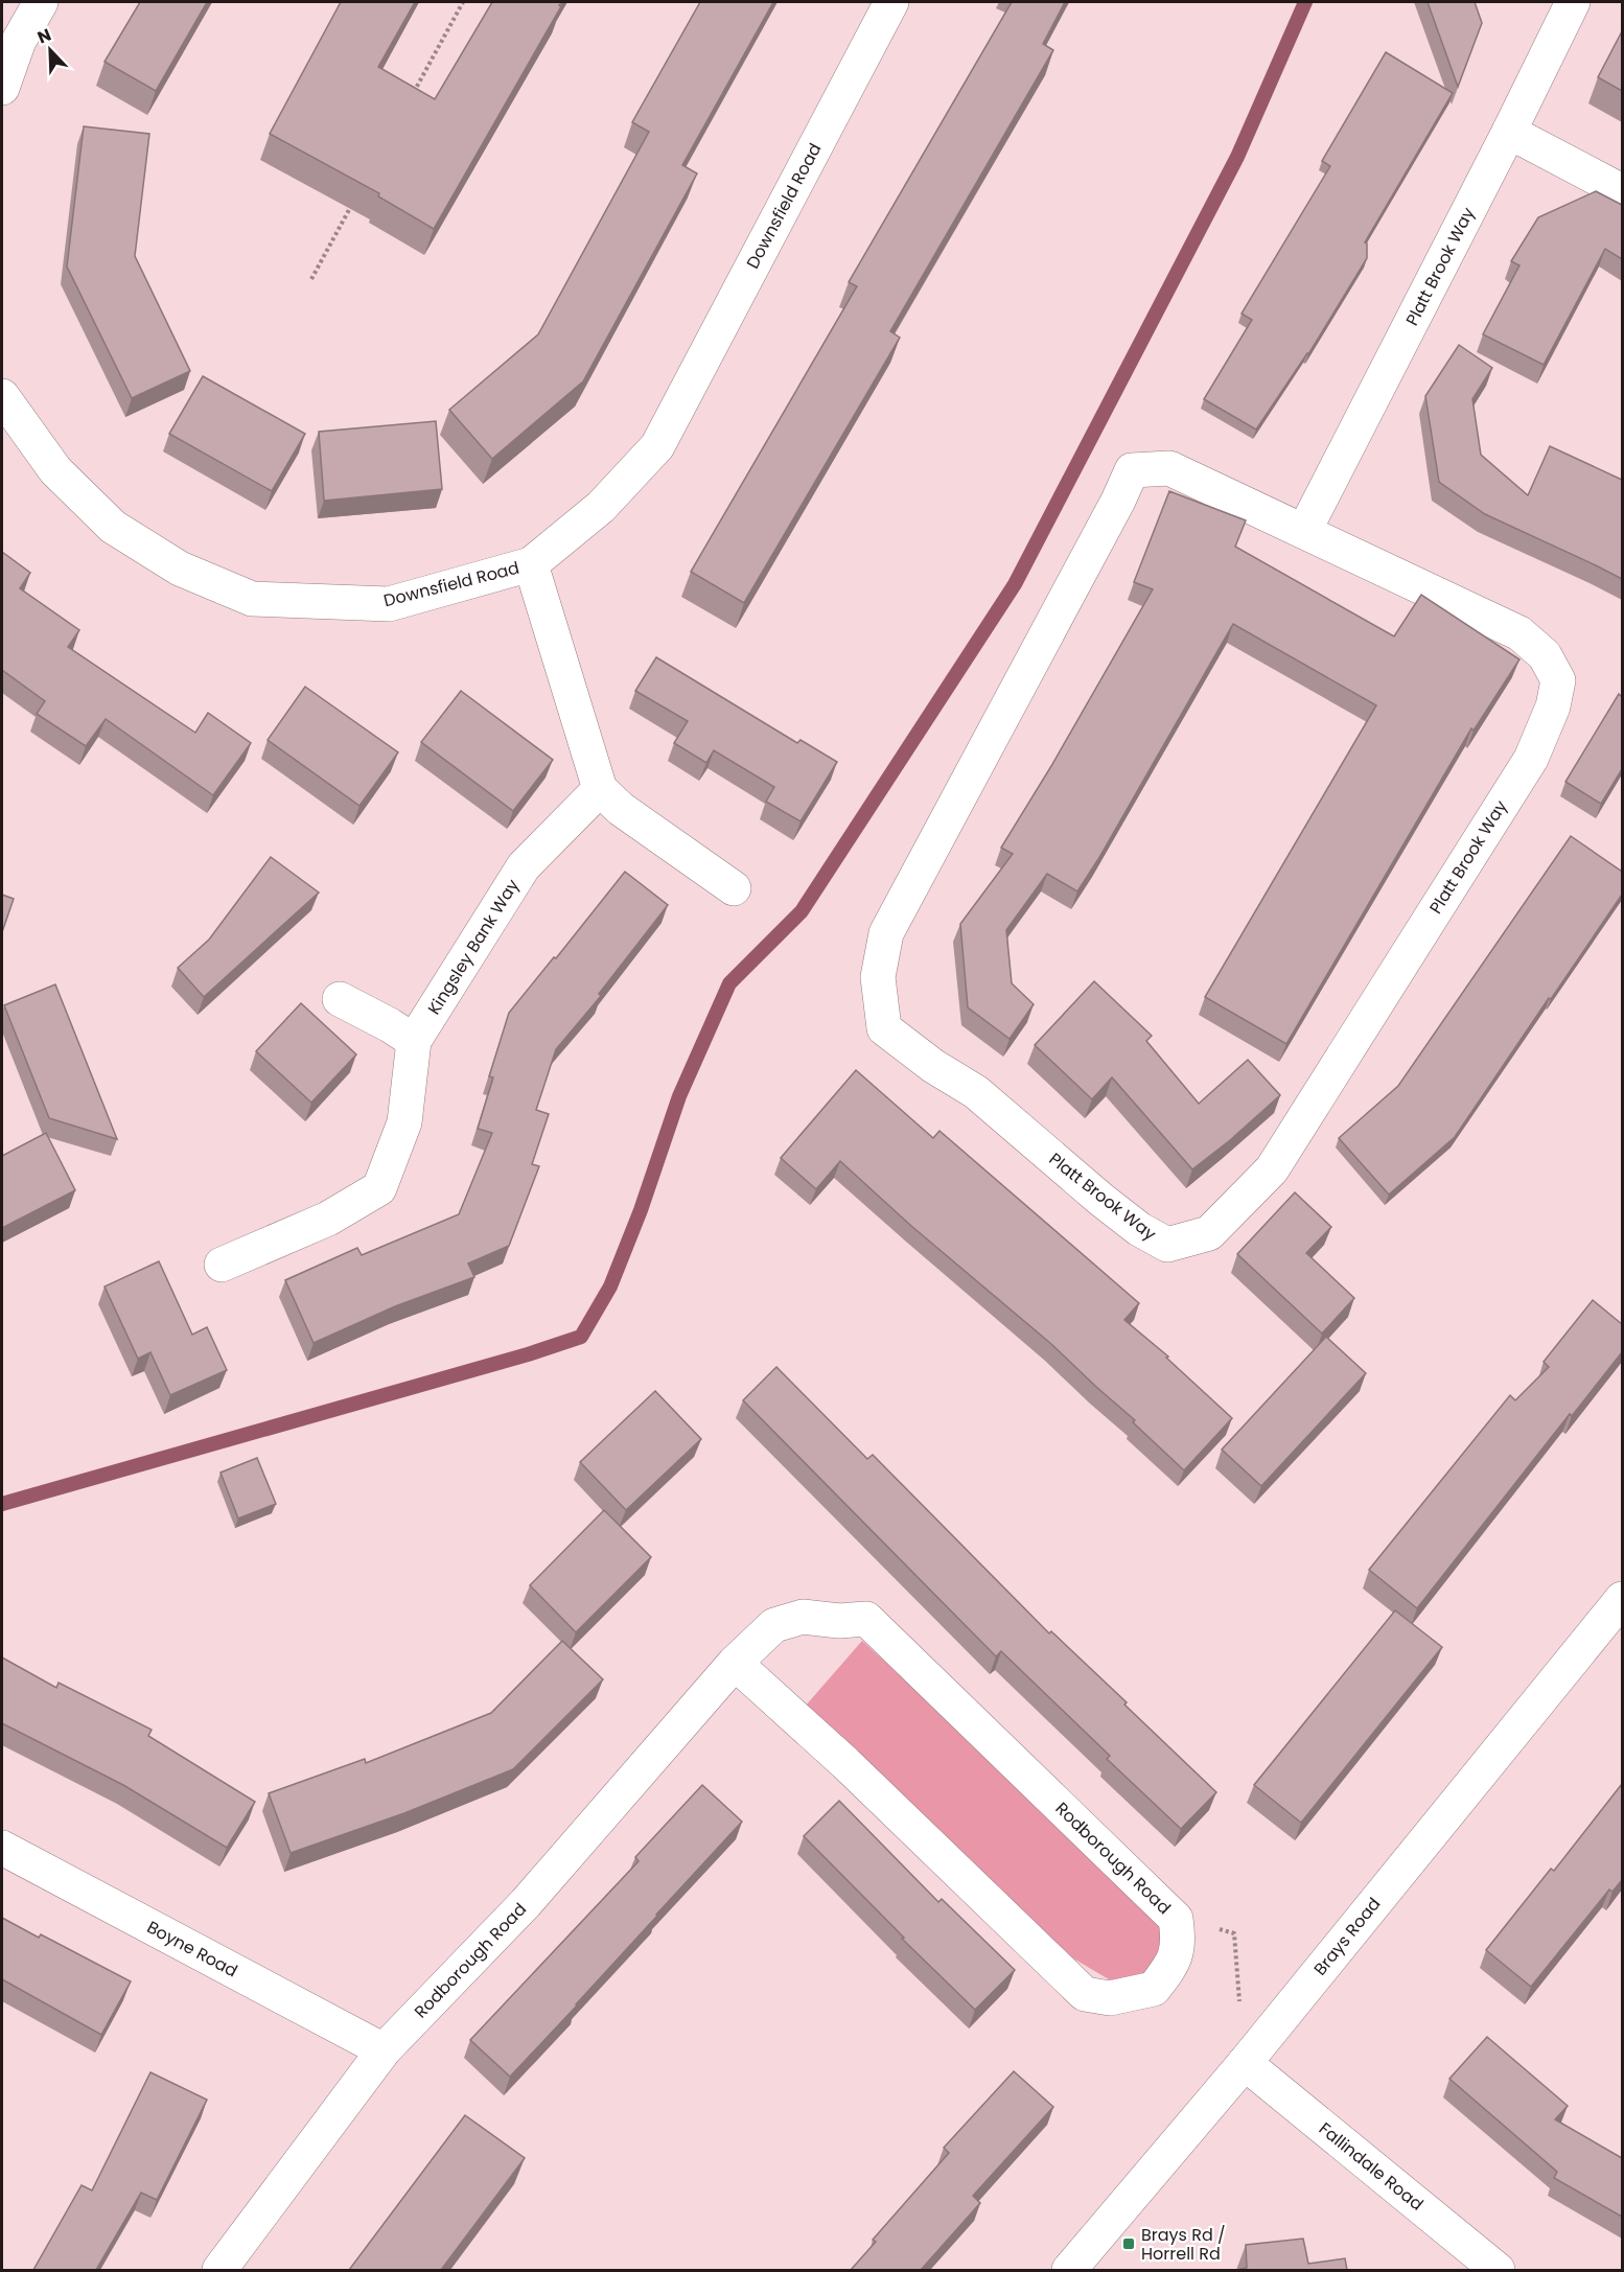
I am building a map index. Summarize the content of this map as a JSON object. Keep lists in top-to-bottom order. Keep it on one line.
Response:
{"streets":{"street":["Downsfield Road","Platt Brook Way","Kingsley Bank Way","Rodborough Road","Brays Road","Boyne Road","Fallindale Road"]},"crossings":[["Rodborough Road","Boyne Road"],["Brays Road","Fallindale Road"]],"places":{"transit":["Brays Rd / Horrell Rd"]},"north":"top left"}
